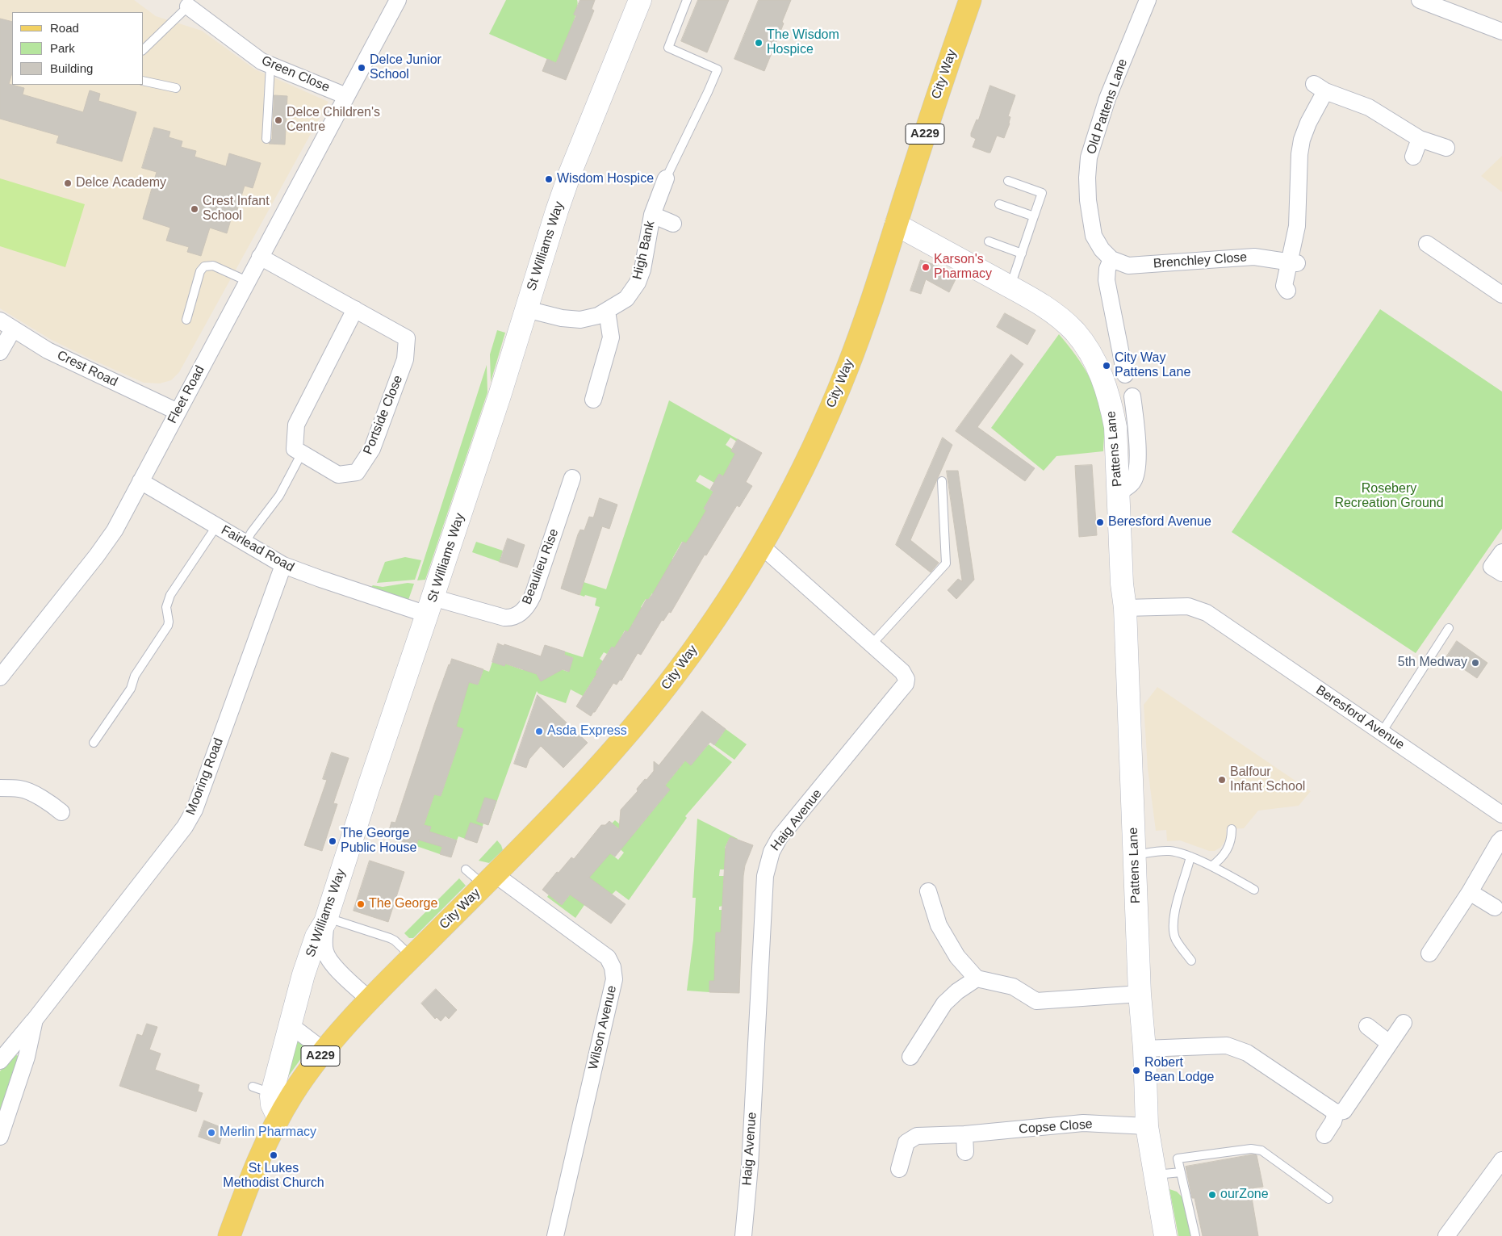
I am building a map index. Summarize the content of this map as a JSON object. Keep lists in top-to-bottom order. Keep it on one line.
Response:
{"streets":{"main road":["City Way","A229"],"street":["Green Close","Old Pattens Lane","St Williams Way","High Bank","Brenchley Close","Crest Road","Fleet Road","Portside Close","Pattens Lane","Fairlead Road","Beaulieu Rise","Beresford Avenue","Mooring Road","Haig Avenue","Wilson Avenue","Copse Close"]},"crossings":[["Green Close","Fleet Road"],["City Way","St Williams Way"],["City Way","Pattens Lane"],["City Way","Haig Avenue"],["City Way","Wilson Avenue"],["Old Pattens Lane","Brenchley Close"],["St Williams Way","High Bank"],["St Williams Way","Fairlead Road"],["St Williams Way","Beaulieu Rise"],["Crest Road","Fleet Road"],["Fleet Road","Portside Close"],["Fleet Road","Fairlead Road"],["Pattens Lane","Beresford Avenue"],["Pattens Lane","Copse Close"],["Fairlead Road","Beaulieu Rise"],["Fairlead Road","Mooring Road"]],"parks":["Rosebery Recreation Ground"],"places":["The Wisdom Hospice","Delce Junior School","Delce Children's Centre","Wisdom Hospice","Delce Academy","Crest Infant School","Karson's Pharmacy","City Way Pattens Lane","Beresford Avenue","5th Medway","Asda Express","Balfour Infant School","The George Public House","The George","Robert Bean Lodge","Merlin Pharmacy","St Lukes Methodist Church","ourZone"],"legend":["Road","Park","Building"]}
